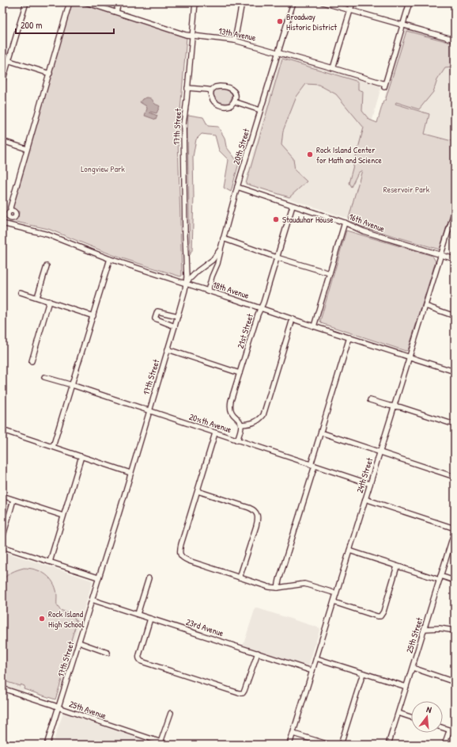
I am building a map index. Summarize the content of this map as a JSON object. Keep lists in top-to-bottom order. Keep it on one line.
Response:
{"streets":{"street":["13th Avenue","17th Street","20th Street","16th Avenue","18th Avenue","21st Street","20½th Avenue","24th Street","23rd Avenue","25th Street","25th Avenue"]},"crossings":[["13th Avenue","17th Street"],["13th Avenue","20th Street"],["17th Street","20th Street"],["17th Street","18th Avenue"],["17th Street","20½th Avenue"],["17th Street","23rd Avenue"],["17th Street","25th Avenue"],["20th Street","16th Avenue"],["20th Street","18th Avenue"],["16th Avenue","21st Street"],["16th Avenue","24th Street"],["18th Avenue","21st Street"],["18th Avenue","24th Street"],["20½th Avenue","24th Street"],["24th Street","23rd Avenue"]],"parks":["Longview Park","Reservoir Park"],"places":["Broadway Historic District","Rock Island Center for Math and Science","Stauduhar House","Rock Island High School"],"scale_bar":"200 m","north":"top"}
